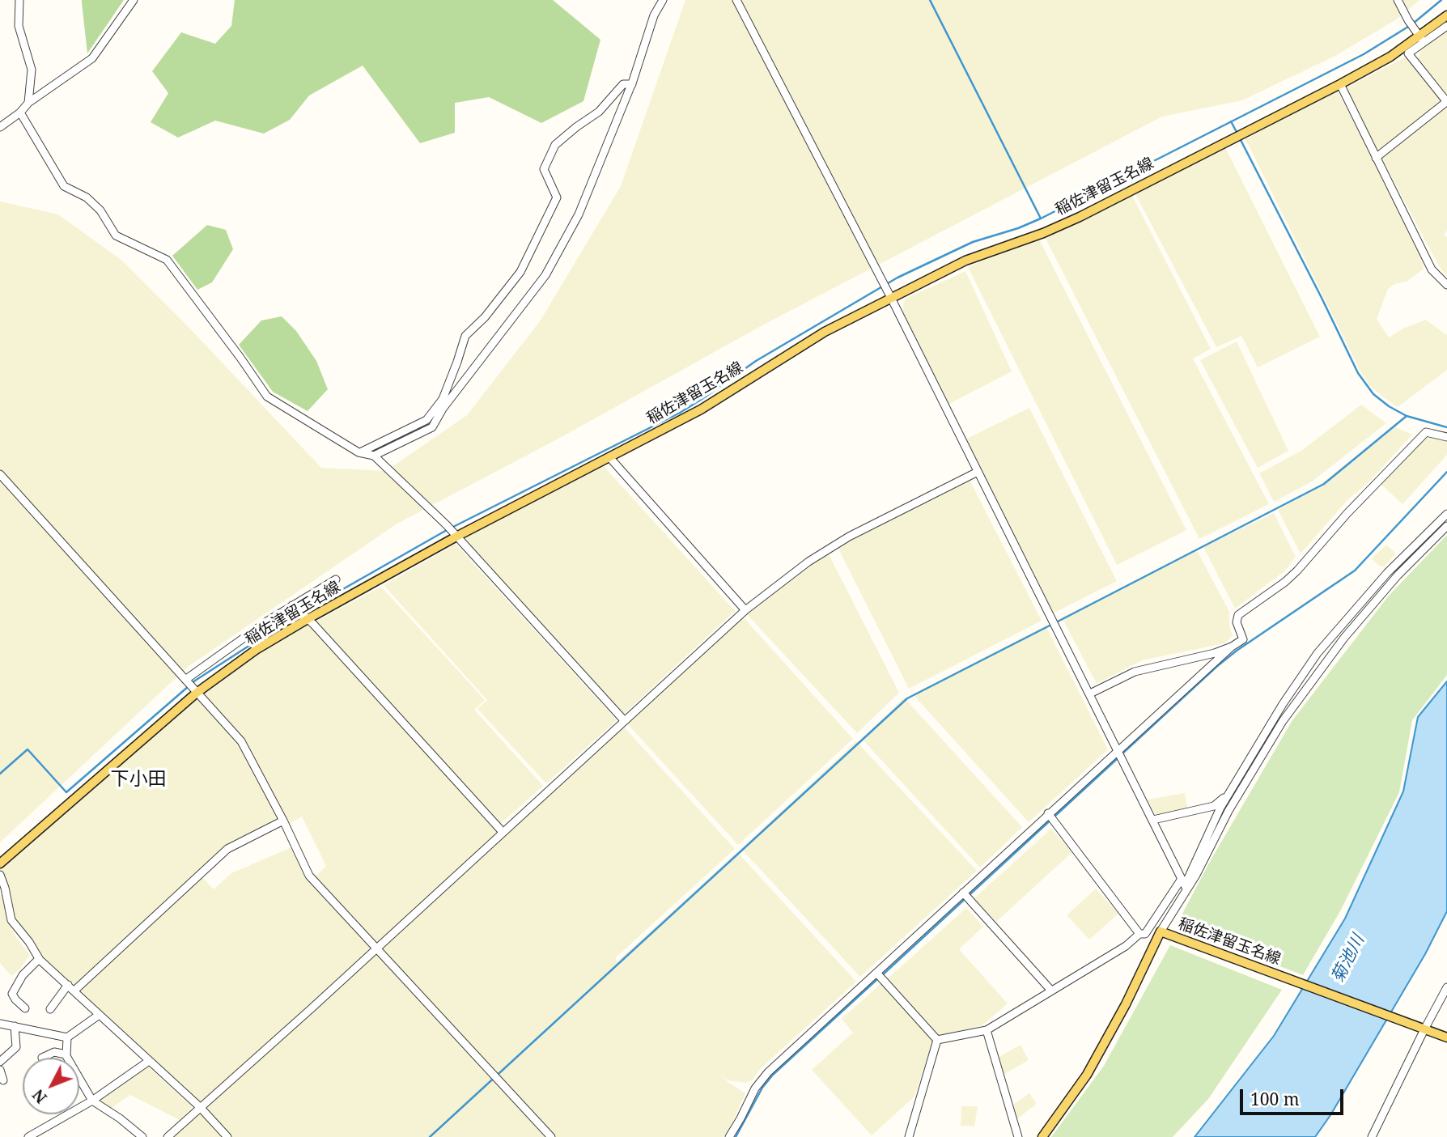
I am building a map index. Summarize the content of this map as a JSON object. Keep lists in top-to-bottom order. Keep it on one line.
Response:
{"streets":{"main road":["稲佐津留玉名線"]},"districts":["下小田"],"water":["菊池川"],"scale_bar":"100 m","north":"bottom left"}
